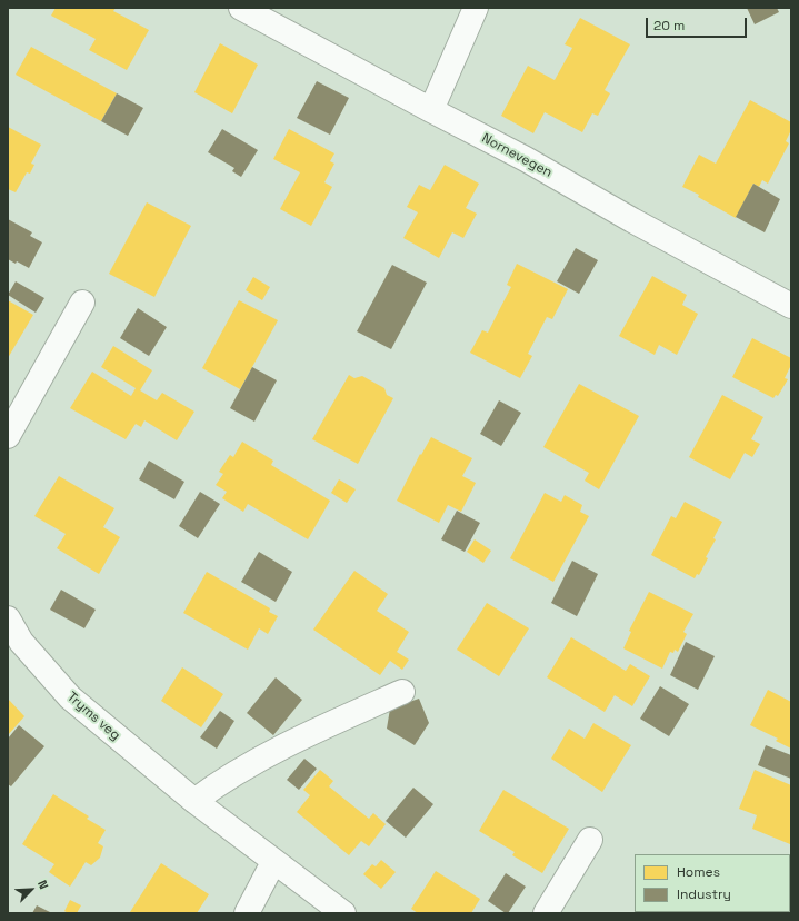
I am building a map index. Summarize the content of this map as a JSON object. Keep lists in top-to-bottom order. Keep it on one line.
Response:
{"streets":{"street":["Nornevegen","Tryms veg"]},"legend":["Homes","Industry"],"scale_bar":"20 m","north":"top right"}
